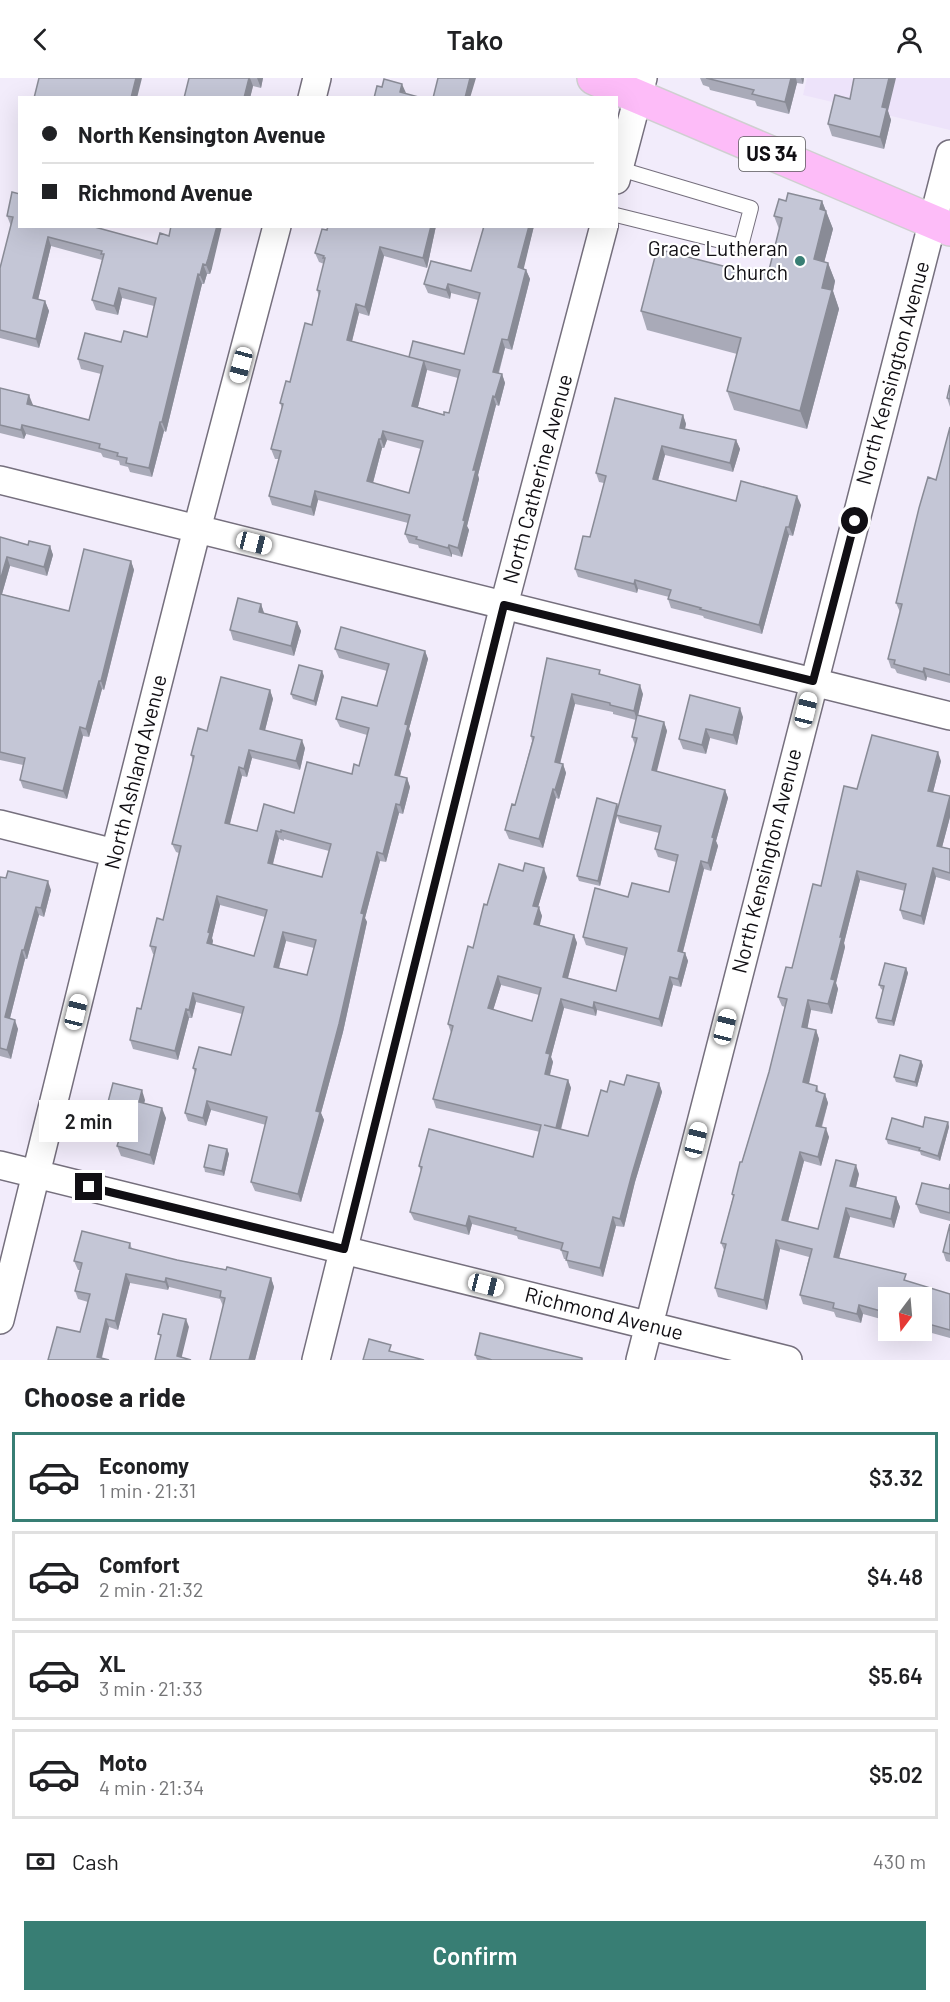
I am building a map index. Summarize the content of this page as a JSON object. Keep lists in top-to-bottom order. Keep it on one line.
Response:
{"streets":{"main road":["US 34"],"street":["North Kensington Avenue","North Catherine Avenue","North Ashland Avenue","Richmond Avenue"]},"crossings":[["US 34","North Kensington Avenue"],["North Kensington Avenue","Richmond Avenue"],["North Catherine Avenue","Richmond Avenue"],["North Ashland Avenue","Richmond Avenue"]],"places":["Grace Lutheran Church"],"north":"bottom","page":{"header":"Tako","banner":["North Kensington Avenue","Richmond Avenue"],"bubble":"2 min","heading":"Choose a ride","list":[{"name":"Economy","note":"1 min · 21:31","value":"$3.32"},{"name":"Comfort","note":"2 min · 21:32","value":"$4.48"},{"name":"XL","note":"3 min · 21:33","value":"$5.64"},{"name":"Moto","note":"4 min · 21:34","value":"$5.02"}],"pay":["Cash","430 m"],"buttons":"Confirm"}}
